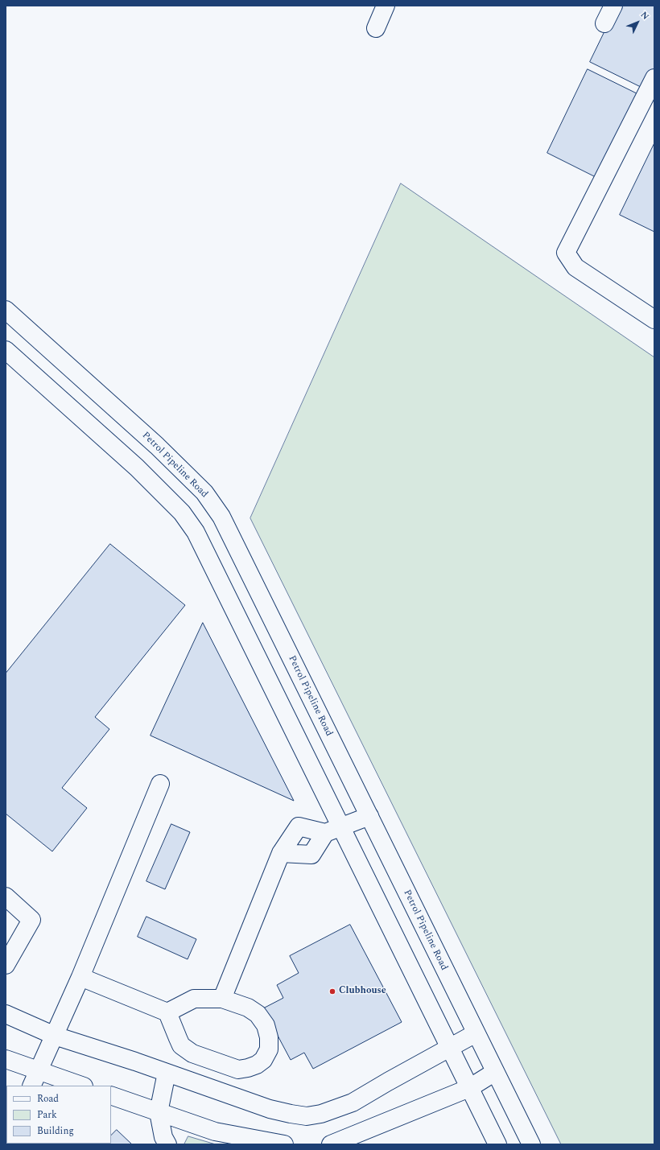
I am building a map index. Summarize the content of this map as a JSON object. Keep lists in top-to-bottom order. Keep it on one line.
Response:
{"streets":{"street":["Petrol Pipeline Road"]},"places":["Clubhouse"],"legend":["Road","Park","Building"],"north":"top right"}
